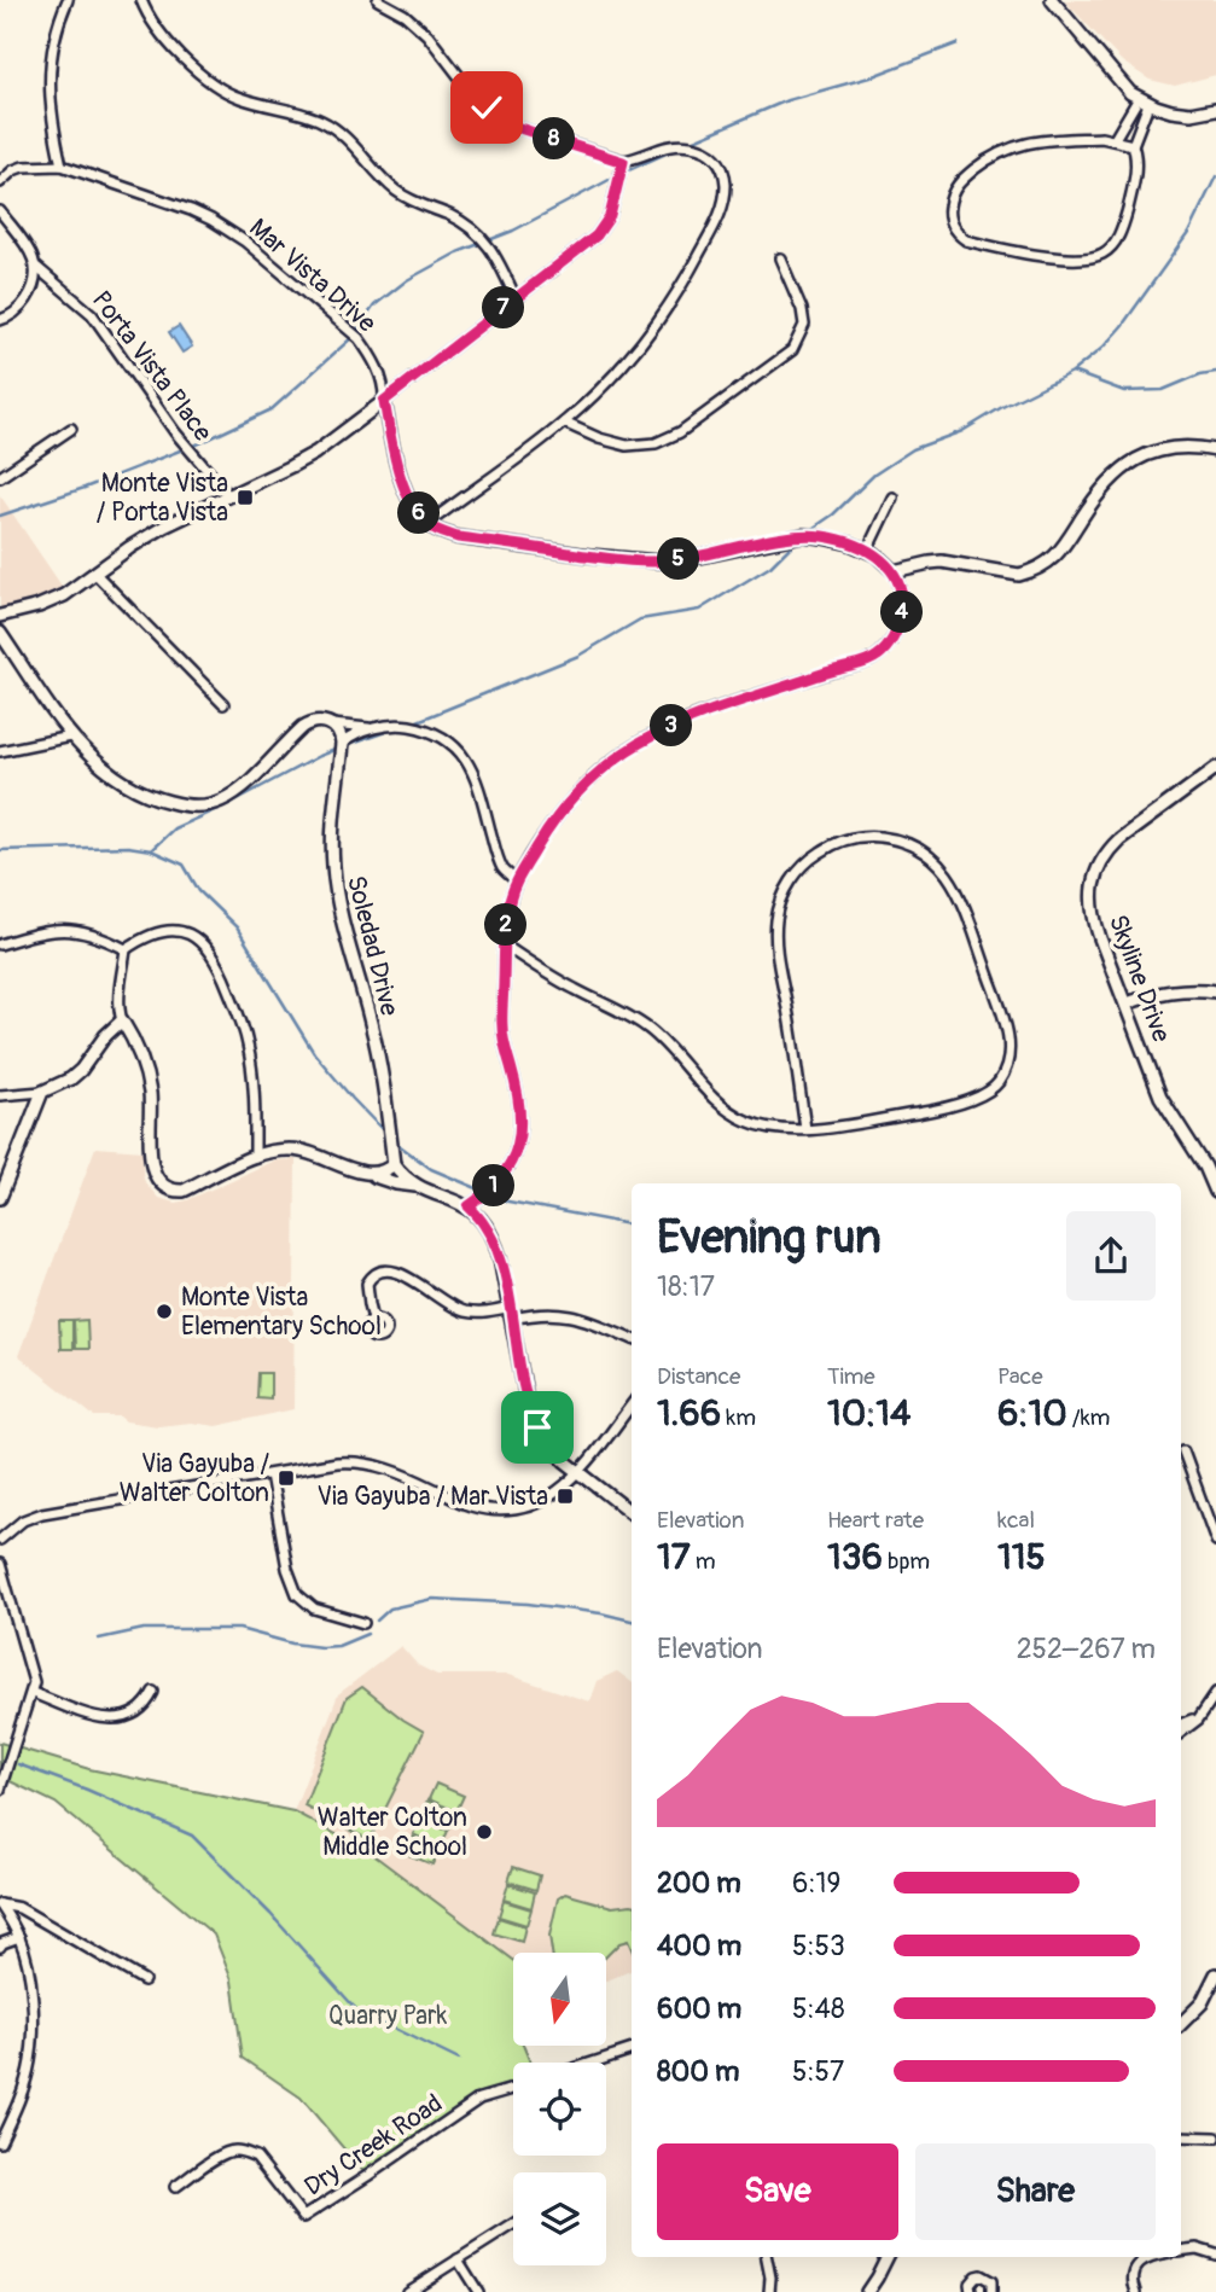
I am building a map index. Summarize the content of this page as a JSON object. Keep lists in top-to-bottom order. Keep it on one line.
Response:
{"streets":{"street":["Mar Vista Drive","Porta Vista Place","Soledad Drive","Skyline Drive","Dry Creek Road"]},"parks":["Quarry Park"],"places":{"transit":["Monte Vista / Porta Vista","Via Gayuba / Walter Colton","Via Gayuba / Mar Vista"],"other":["Monte Vista Elementary School","Walter Colton Middle School"]},"north":"bottom","page":{"pins":["8","7","6","5","4","3","2","1"],"heading":["Evening run","18:17"],"stats":[["Distance","1.66 km"],["Time","10:14"],["Pace","6:10 /km"],["Elevation","17 m"],["Heart rate","136 bpm"],["kcal","115"]],"chart":["Elevation","252–267 m"],"list":[{"name":"200 m","note":"6:19"},{"name":"400 m","note":"5:53"},{"name":"600 m","note":"5:48"},{"name":"800 m","note":"5:57"}],"buttons":["Save","Share"]}}
